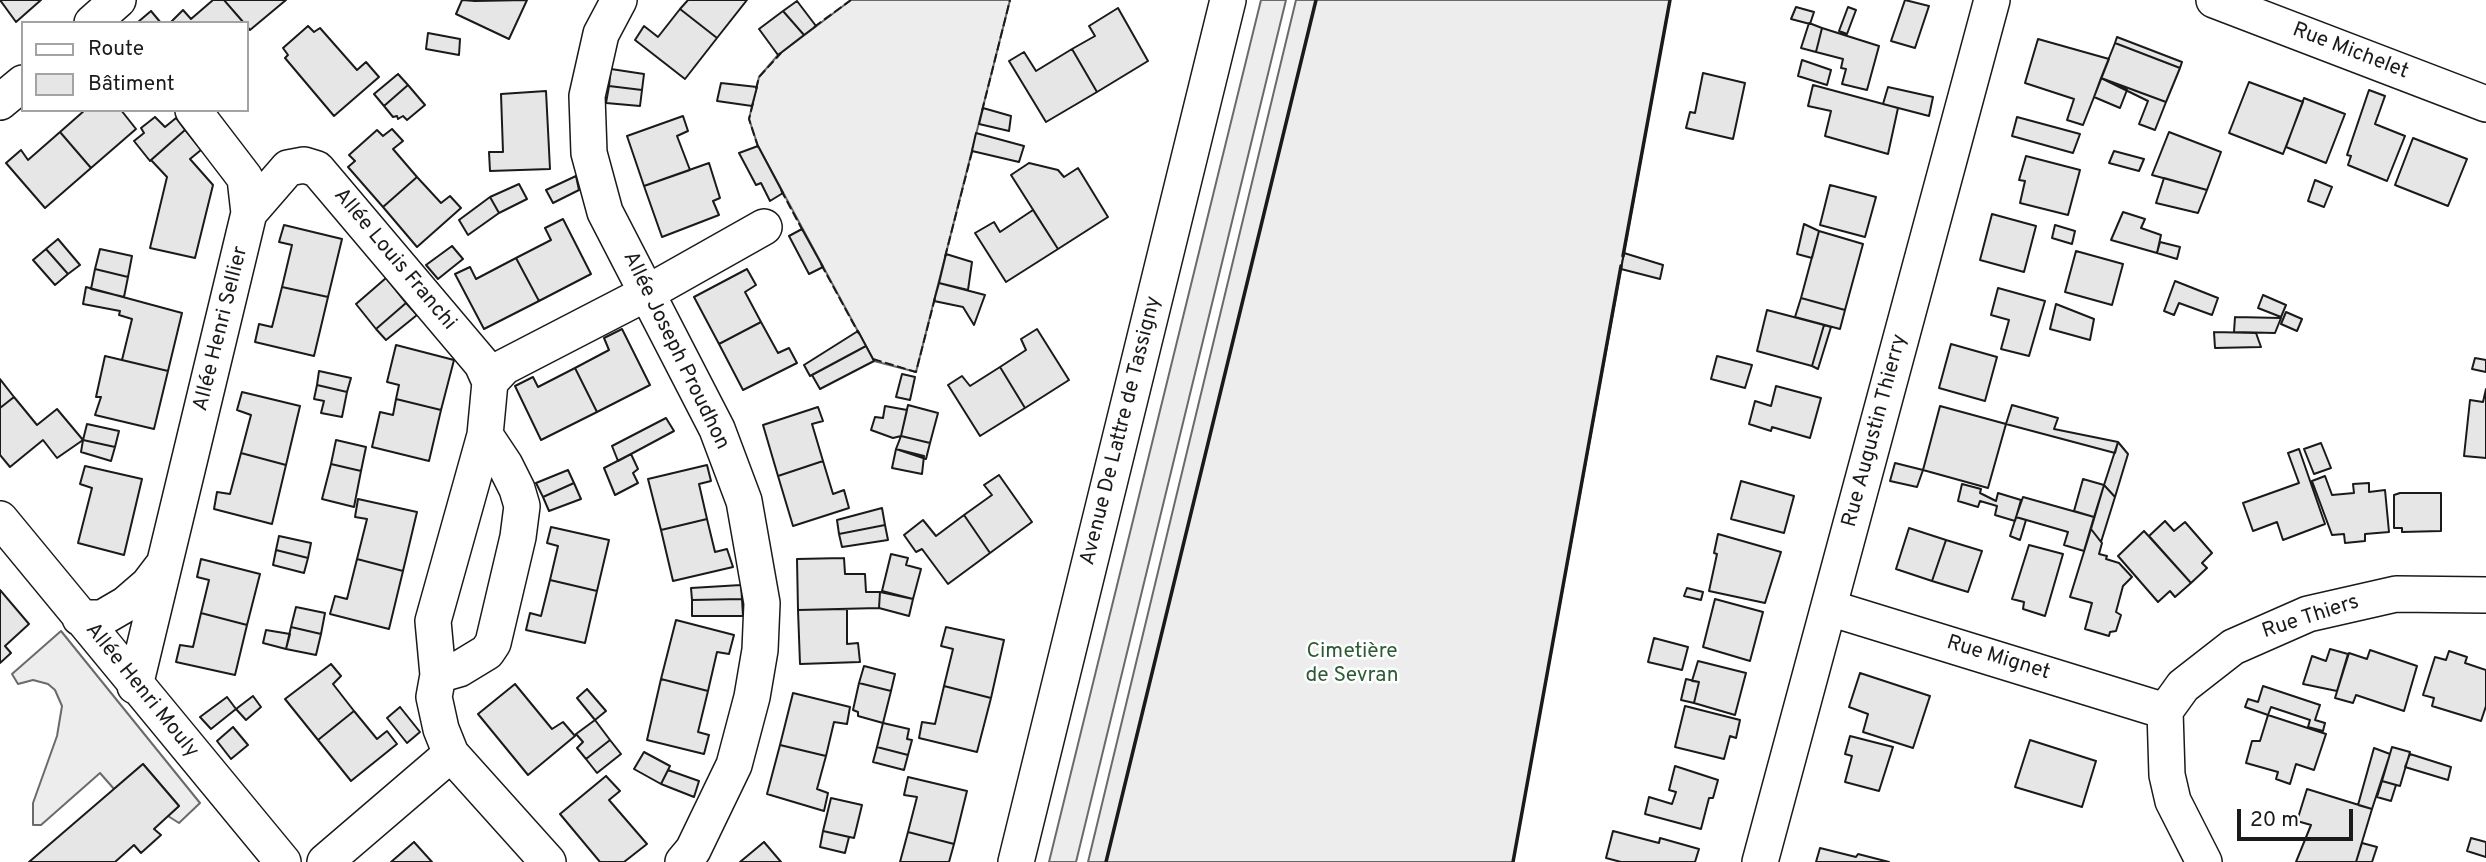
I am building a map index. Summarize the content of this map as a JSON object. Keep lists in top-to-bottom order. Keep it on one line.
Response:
{"streets":{"street":["Rue Michelet","Allée Louis Franchi","Allée Henri Sellier","Allée Joseph Proudhon","Avenue De Lattre de Tassigny","Rue Augustin Thierry","Rue Thiers","Rue Mignet","Allée Henri Mouly"]},"crossings":[["Allée Louis Franchi","Allée Henri Sellier"],["Allée Henri Sellier","Allée Henri Mouly"],["Rue Augustin Thierry","Rue Mignet"],["Rue Thiers","Rue Mignet"]],"parks":["Cimetière de Sevran"],"legend":["Route","Bâtiment"],"scale_bar":"20 m"}
